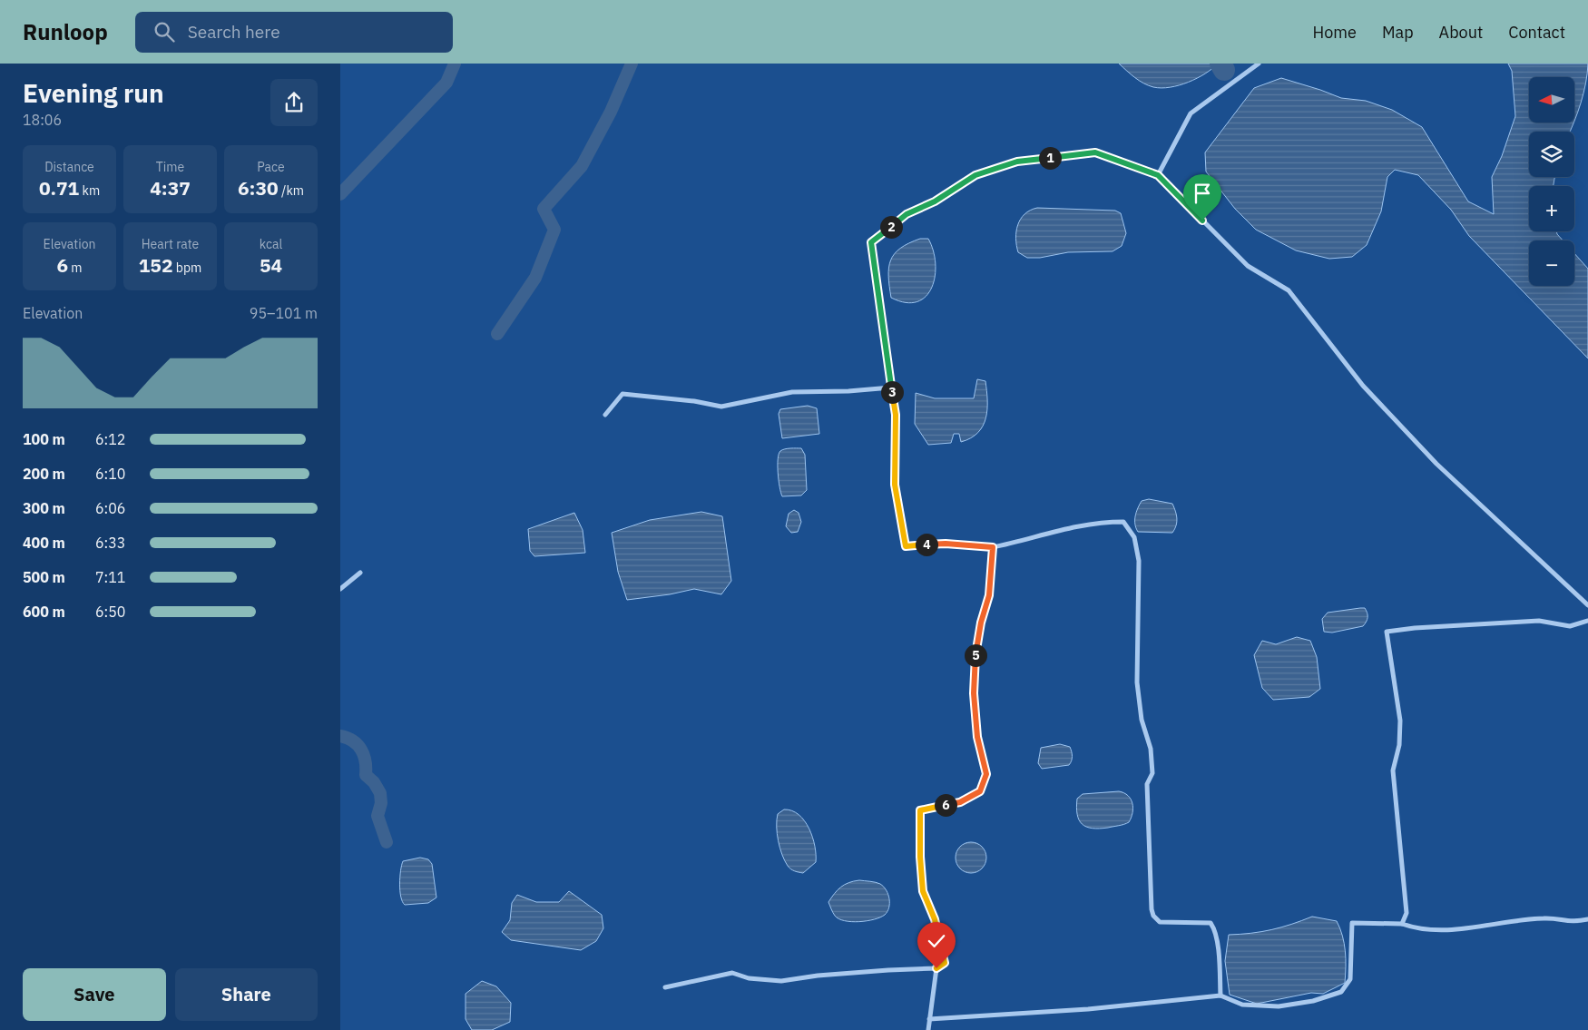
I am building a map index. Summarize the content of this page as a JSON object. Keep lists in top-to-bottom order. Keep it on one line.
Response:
{"north":"left","page":{"header":"Runloop","search":"Search here","nav":["Home","Map","About","Contact"],"heading":["Evening run","18:06"],"map_buttons":["+","−"],"stats":[["Distance","0.71 km"],["Time","4:37"],["Pace","6:30 /km"],["Elevation","6 m"],["Heart rate","152 bpm"],["kcal","54"]],"pins":["1","2","3","4","5","6"],"chart":["Elevation","95–101 m"],"list":[{"name":"100 m","note":"6:12"},{"name":"200 m","note":"6:10"},{"name":"300 m","note":"6:06"},{"name":"400 m","note":"6:33"},{"name":"500 m","note":"7:11"},{"name":"600 m","note":"6:50"}],"buttons":["Save","Share"]}}
